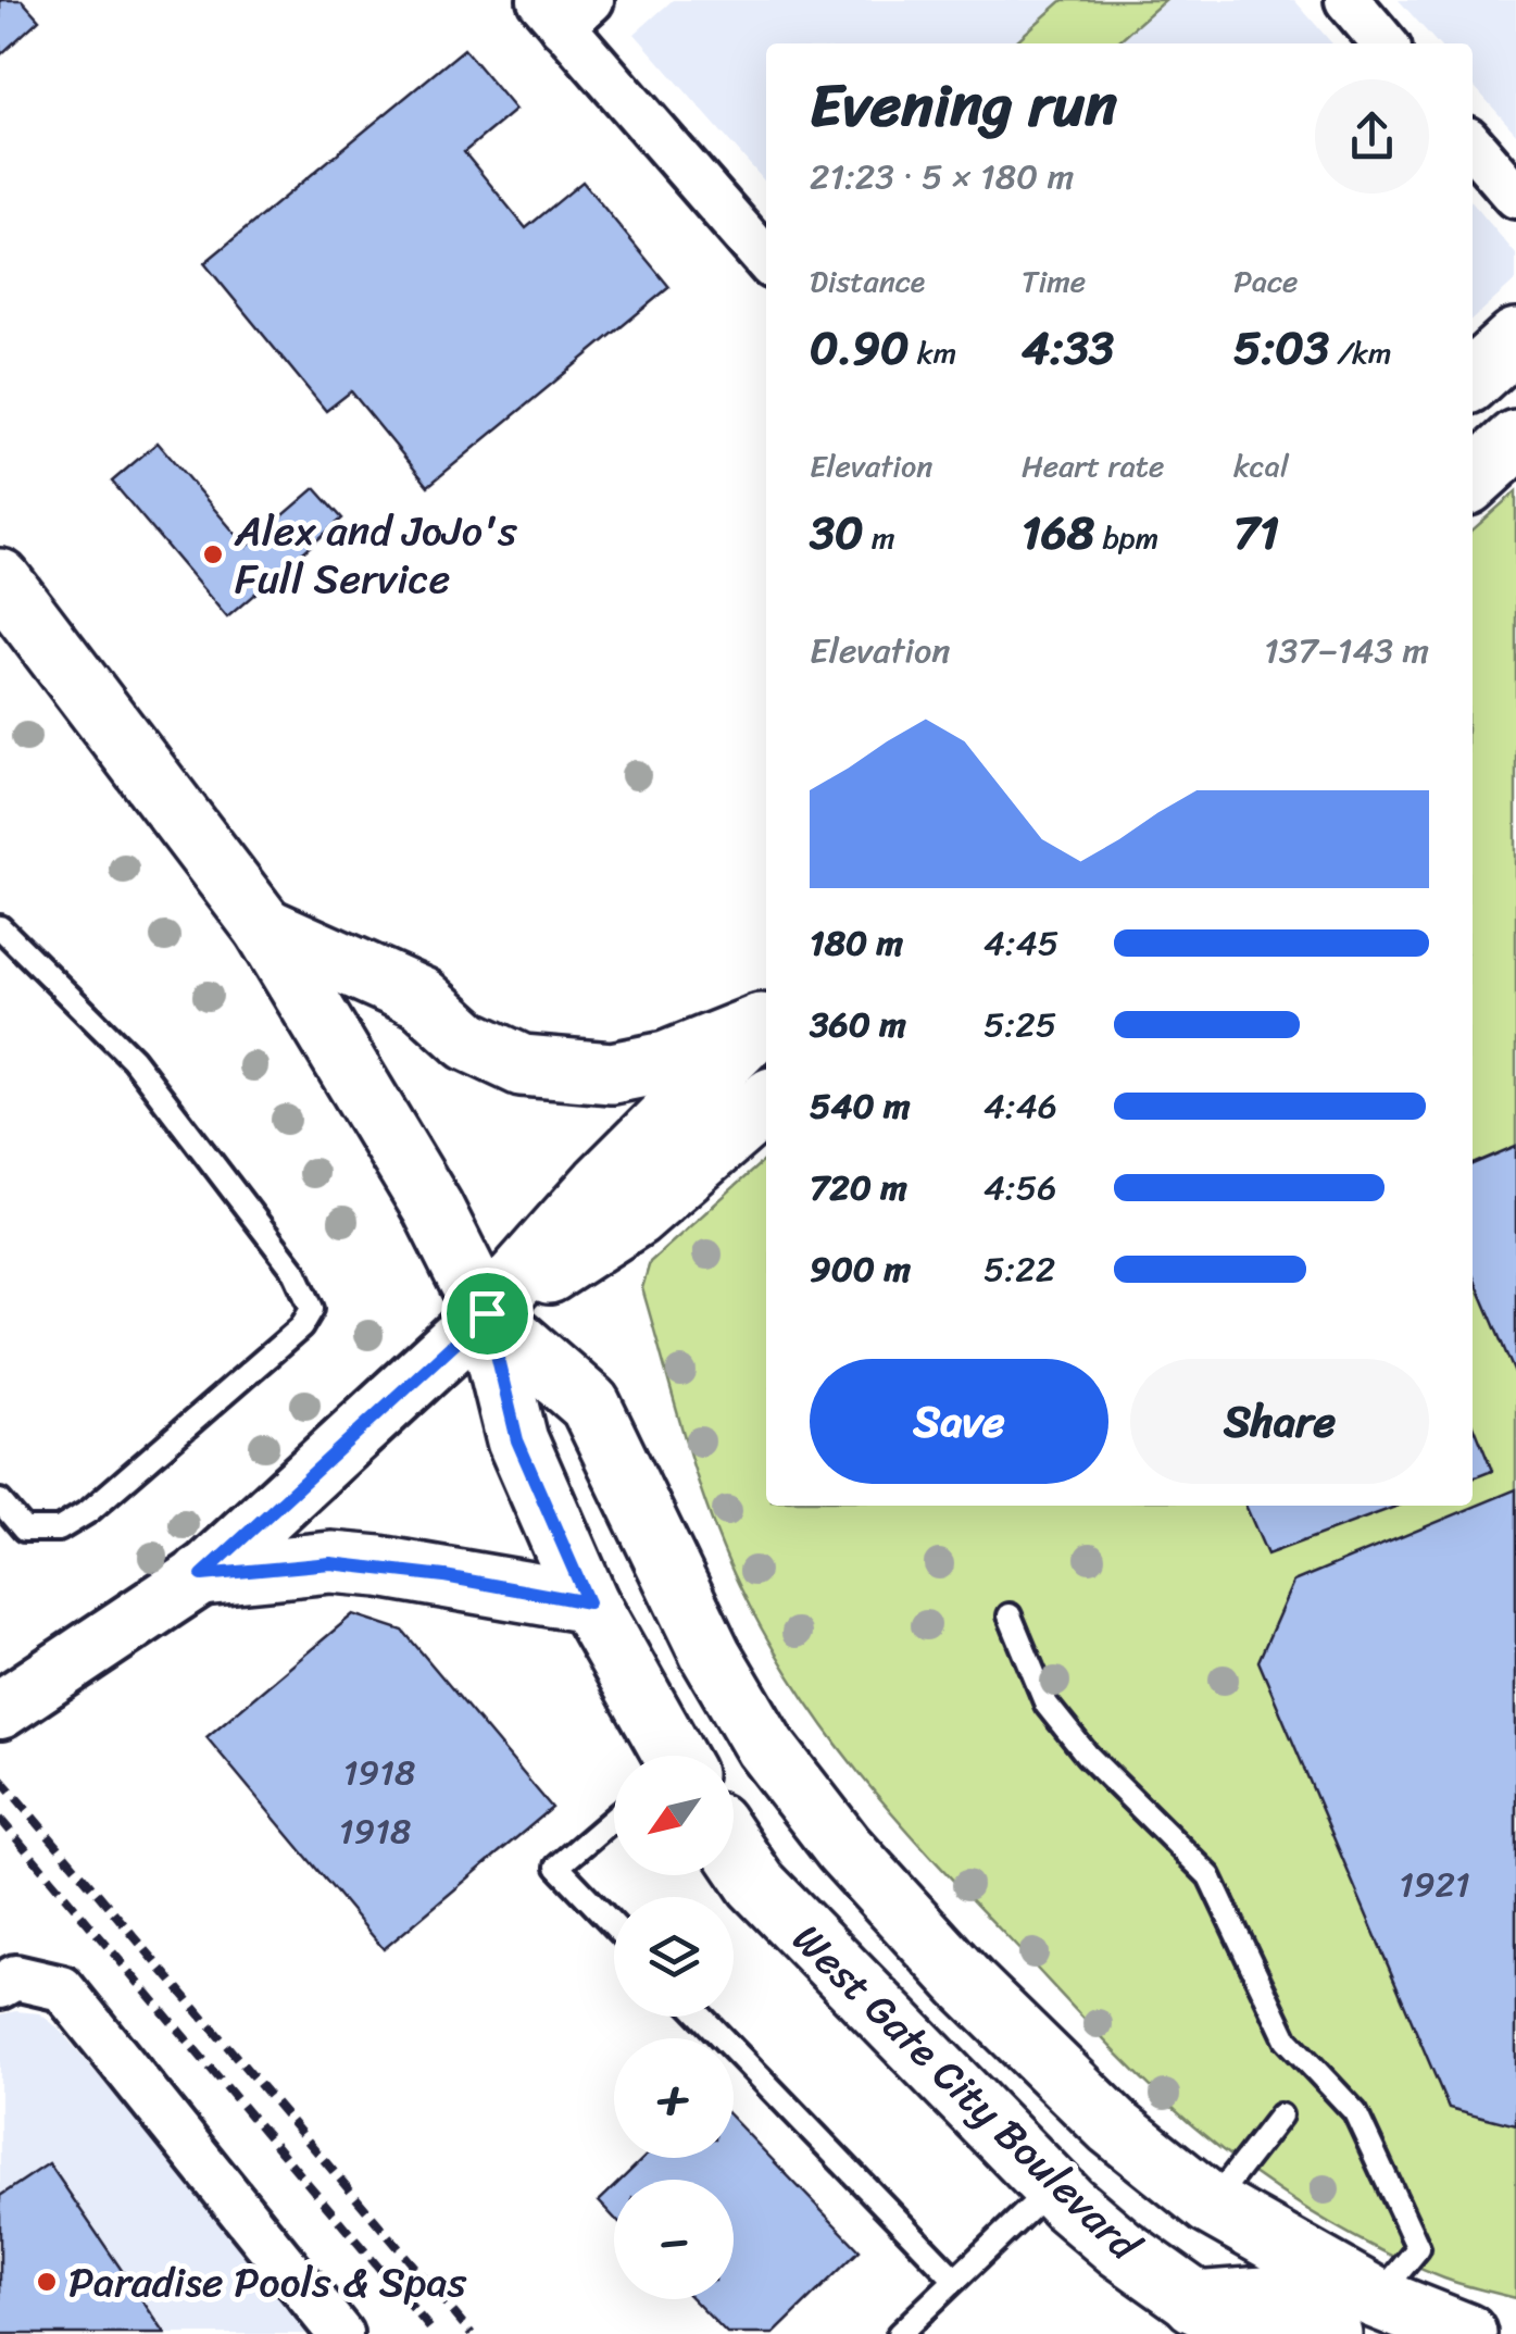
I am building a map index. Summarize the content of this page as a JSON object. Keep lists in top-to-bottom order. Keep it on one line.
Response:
{"streets":{"main road":["West Gate City Boulevard"]},"places":["Alex and JoJo's Full Service","Paradise Pools & Spas"],"house_numbers":["1918","1918","1921"],"north":"bottom left","page":{"heading":["Evening run","21:23 · 5 × 180 m"],"stats":[["Distance","0.90 km"],["Time","4:33"],["Pace","5:03 /km"],["Elevation","30 m"],["Heart rate","168 bpm"],["kcal","71"]],"chart":["Elevation","137–143 m"],"list":[{"name":"180 m","note":"4:45"},{"name":"360 m","note":"5:25"},{"name":"540 m","note":"4:46"},{"name":"720 m","note":"4:56"},{"name":"900 m","note":"5:22"}],"buttons":["Save","Share"],"map_buttons":["+","−"]}}
